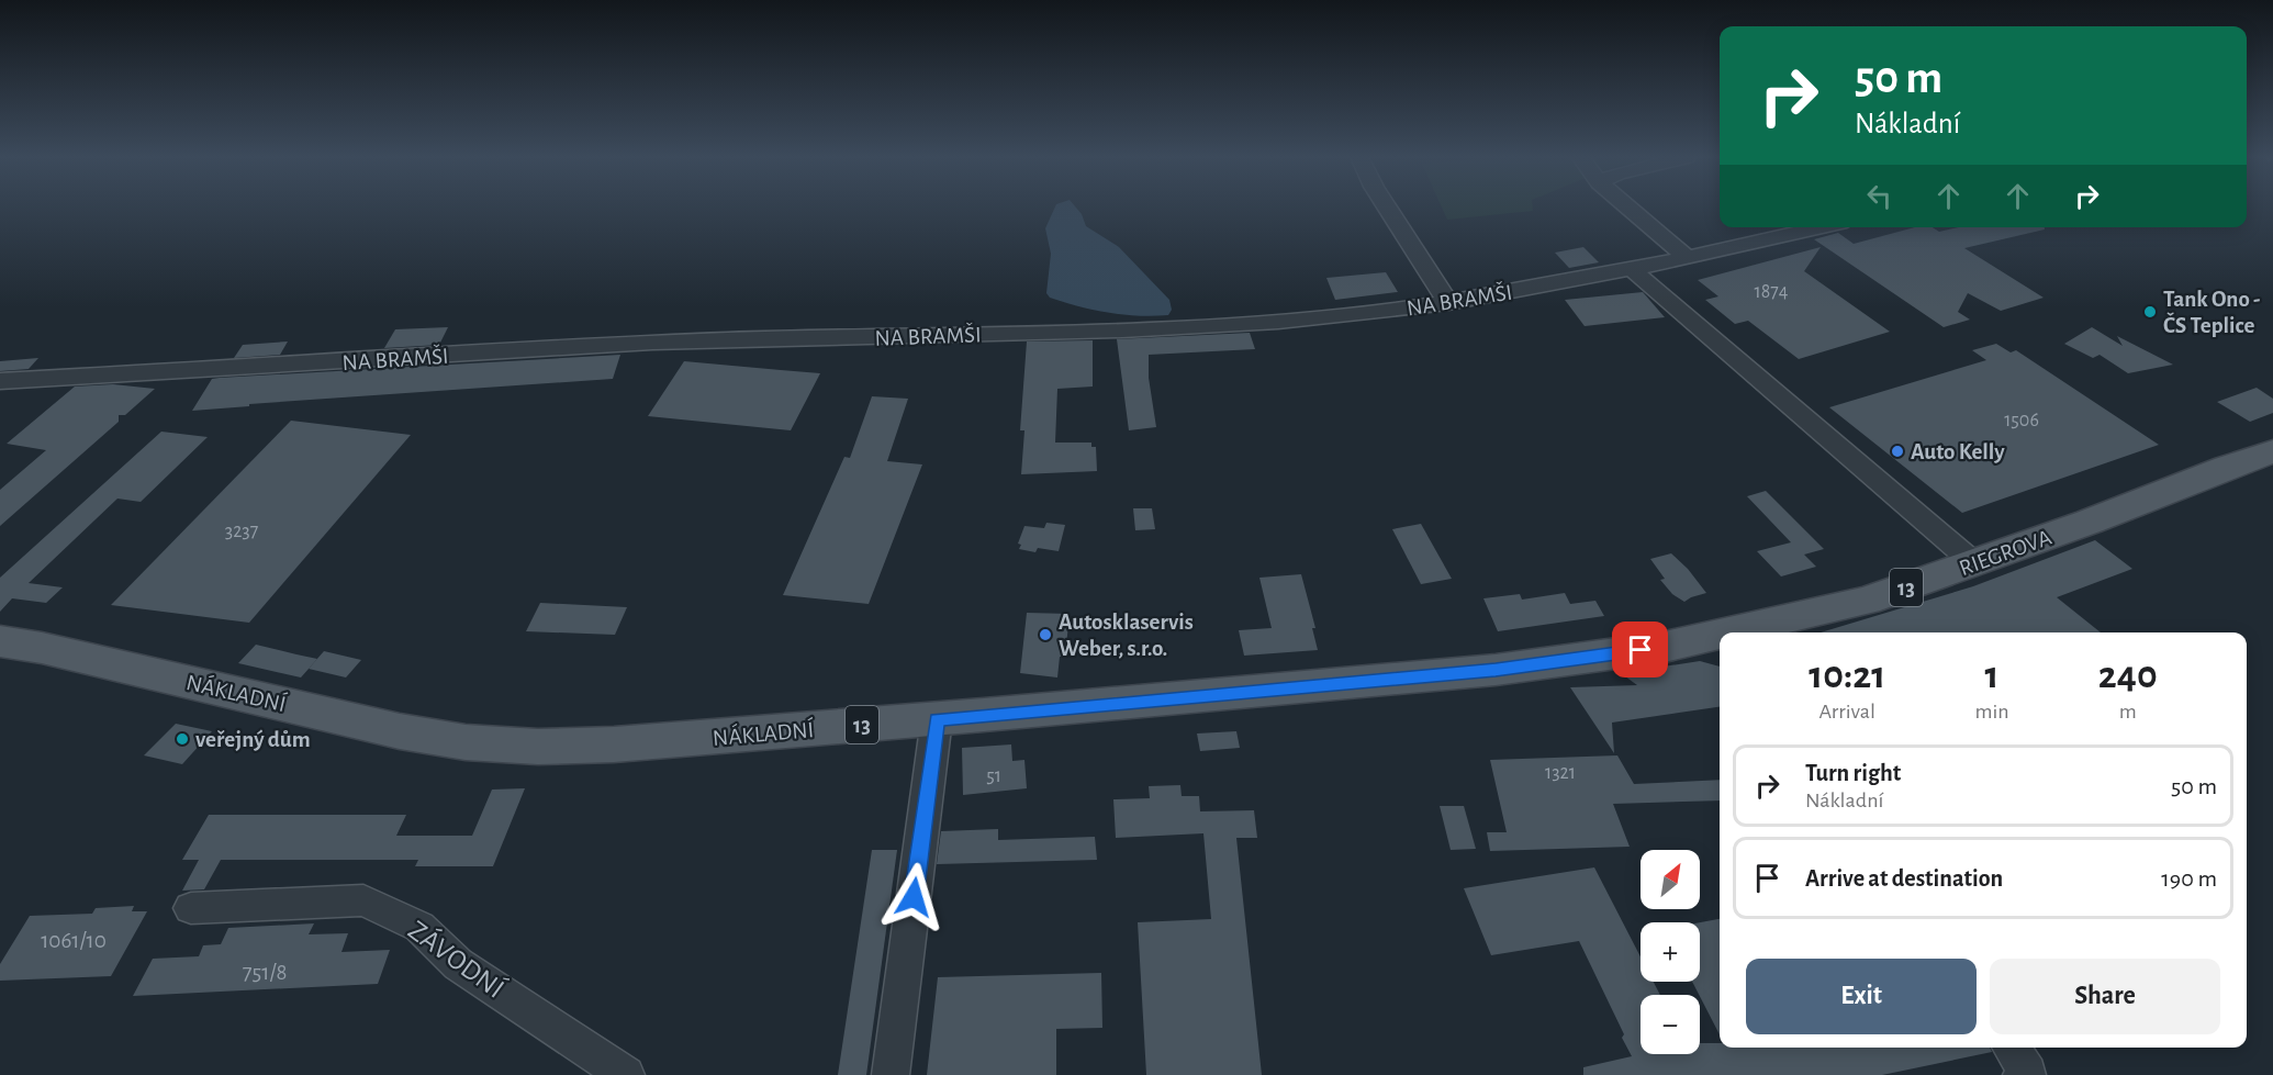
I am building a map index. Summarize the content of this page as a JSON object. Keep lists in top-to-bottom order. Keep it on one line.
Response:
{"streets":{"main road":["RIEGROVA","13","NÁKLADNÍ"],"street":["NA BRAMŠI","ZÁVODNÍ"]},"places":["Tank Ono - ČS Teplice","Auto Kelly","Autosklaservis Weber, s.r.o.","veřejný dům"],"house_numbers":["1874","1506","3237","1321","51","1061/10","751/8"],"north":"top right","page":{"turn":["50 m","Nákladní"],"eta":["10:21","Arrival","1","min","240","m"],"list":[{"name":"Turn right","note":"Nákladní","value":"50 m"},{"name":"Arrive at destination","value":"190 m"}],"map_buttons":["+","−"],"buttons":["Exit","Share"]}}
